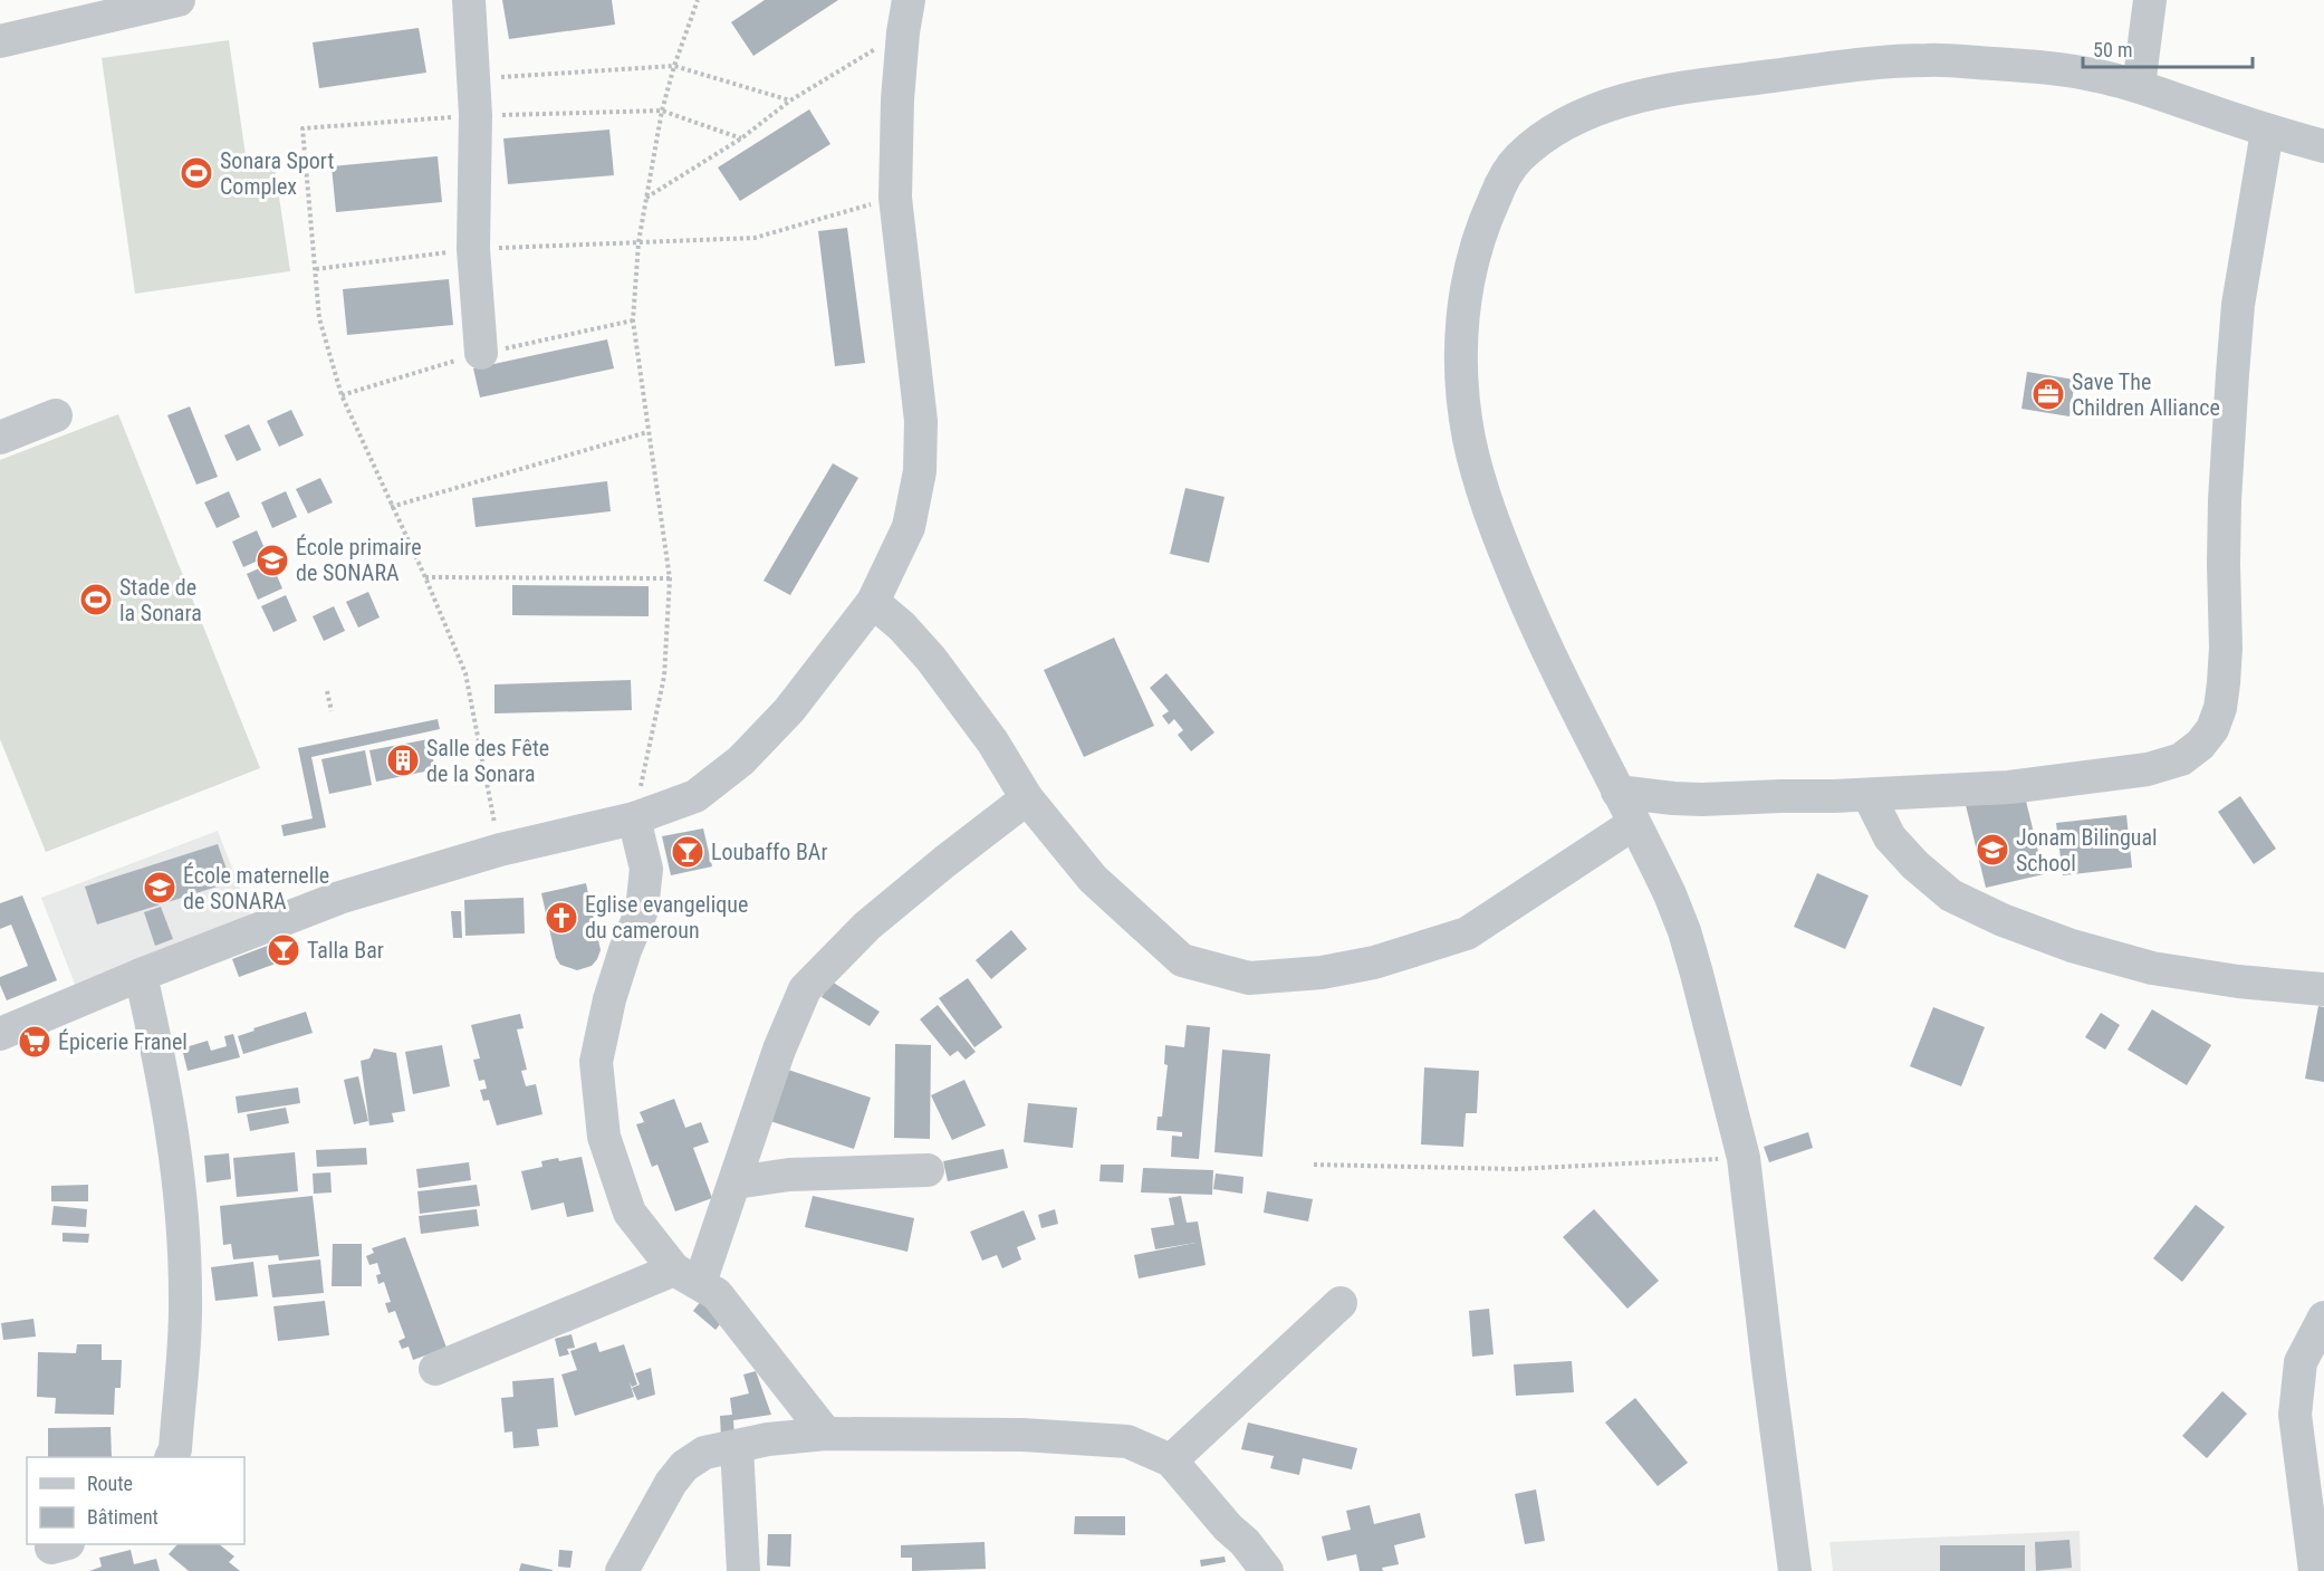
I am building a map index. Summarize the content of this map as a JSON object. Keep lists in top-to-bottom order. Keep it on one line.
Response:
{"places":{"sports":["Sonara Sport Complex","Stade de la Sonara"],"office":["Save The Children Alliance"],"school or university":["École primaire de SONARA","Jonam Bilingual School","École maternelle de SONARA"],"building":["Salle des Fête de la Sonara"],"bar":["Loubaffo BAr","Talla Bar"],"church":["Eglise evangelique du cameroun"],"supermarket":["Épicerie Franel"]},"legend":["Route","Bâtiment"],"scale_bar":"50 m"}
